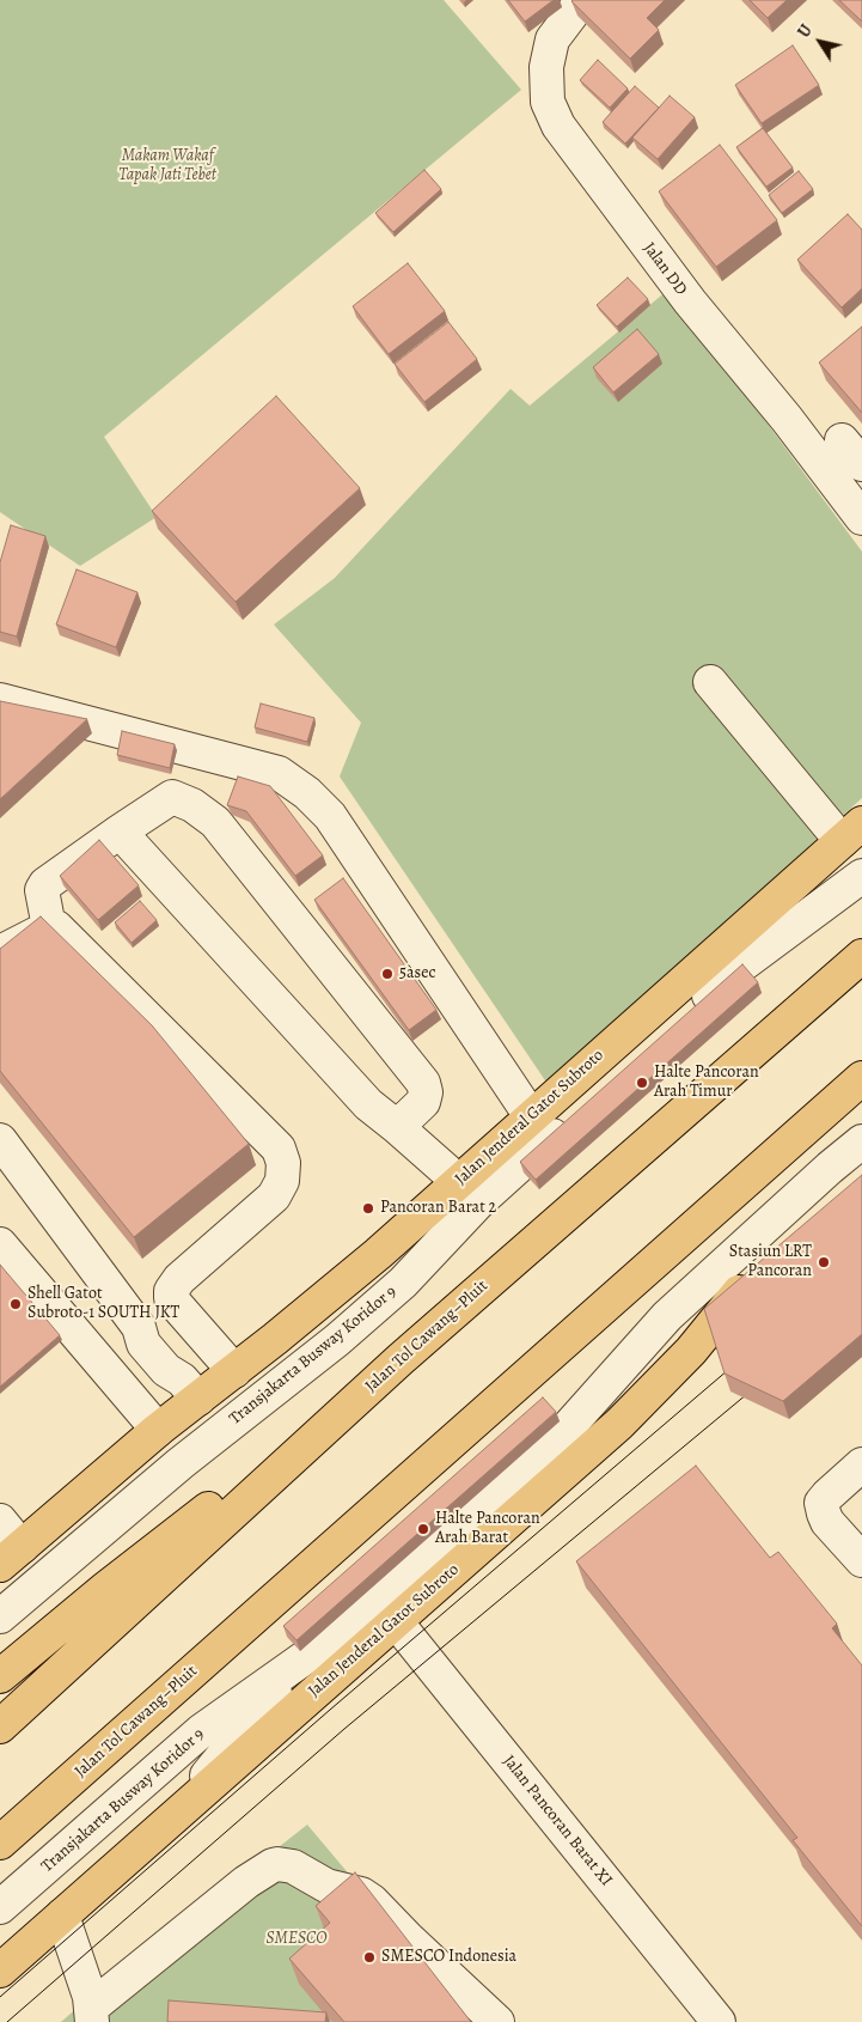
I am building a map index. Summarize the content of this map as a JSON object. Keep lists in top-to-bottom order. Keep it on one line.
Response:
{"streets":{"highway":["Jalan Jenderal Gatot Subroto","Jalan Tol Cawang–Pluit"],"street":["Jalan DD","Transjakarta Busway Koridor 9","Jalan Pancoran Barat XI"]},"crossings":[["Jalan Jenderal Gatot Subroto","Transjakarta Busway Koridor 9"],["Jalan Jenderal Gatot Subroto","Jalan Pancoran Barat XI"]],"parks":["Makam Wakaf Tapak Jati Tebet","SMESCO"],"places":["5àsec","Halte Pancoran Arah Timur","Pancoran Barat 2","Stasiun LRT Pancoran","Shell Gatot Subroto-1 SOUTH JKT","Halte Pancoran Arah Barat","SMESCO Indonesia"],"north":"top left"}
